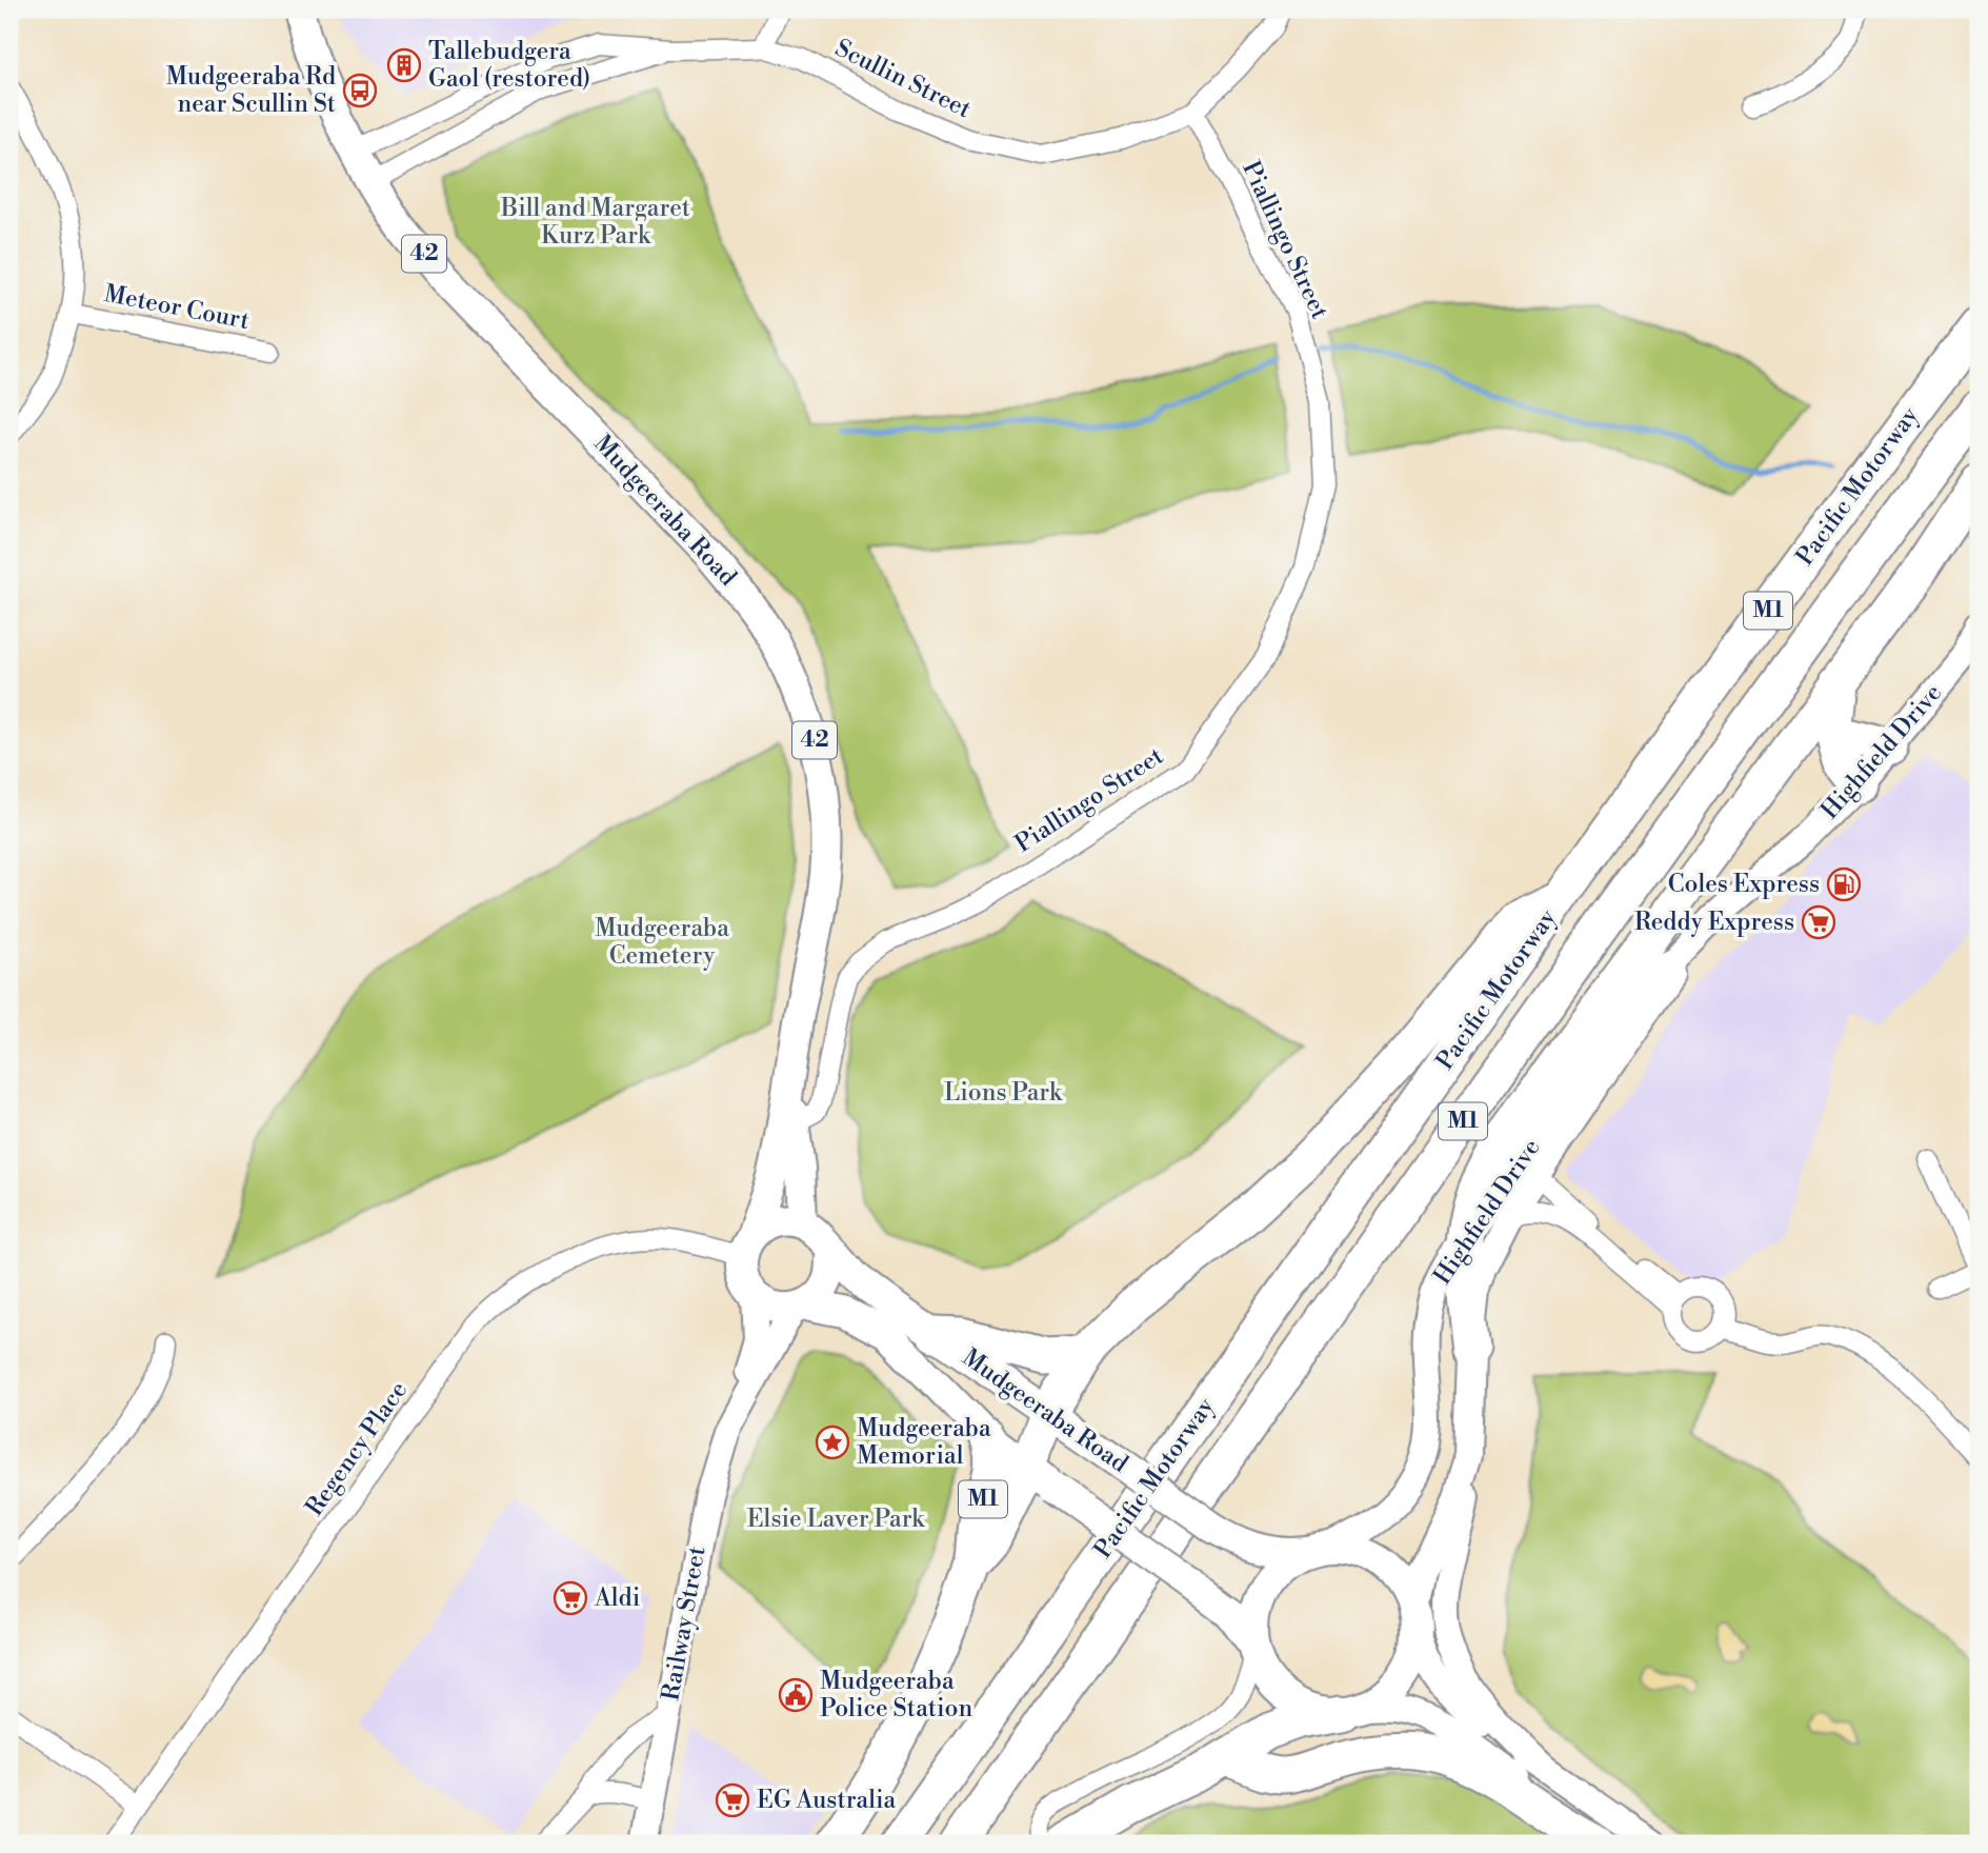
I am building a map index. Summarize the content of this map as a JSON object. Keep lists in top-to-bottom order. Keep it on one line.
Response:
{"streets":{"highway":["Pacific Motorway","M1"],"main road":["42","Mudgeeraba Road"],"street":["Scullin Street","Piallingo Street","Meteor Court","Highfield Drive","Regency Place","Railway Street"]},"crossings":[["Scullin Street","Piallingo Street"],["Scullin Street","Mudgeeraba Road"],["Piallingo Street","Mudgeeraba Road"],["Pacific Motorway","M1"],["Mudgeeraba Road","M1"],["Mudgeeraba Road","Highfield Drive"],["Mudgeeraba Road","Regency Place"],["Mudgeeraba Road","Railway Street"],["M1","Highfield Drive"],["Regency Place","Railway Street"]],"parks":["Bill and Margaret Kurz Park","Mudgeeraba Cemetery","Lions Park","Elsie Laver Park"],"places":{"building":["Tallebudgera Gaol (restored)"],"bus stop":["Mudgeeraba Rd near Scullin St"],"fuel station":["Coles Express"],"supermarket":["Reddy Express","Aldi","EG Australia"],"place":["Mudgeeraba Memorial"],"public building":["Mudgeeraba Police Station"]}}
